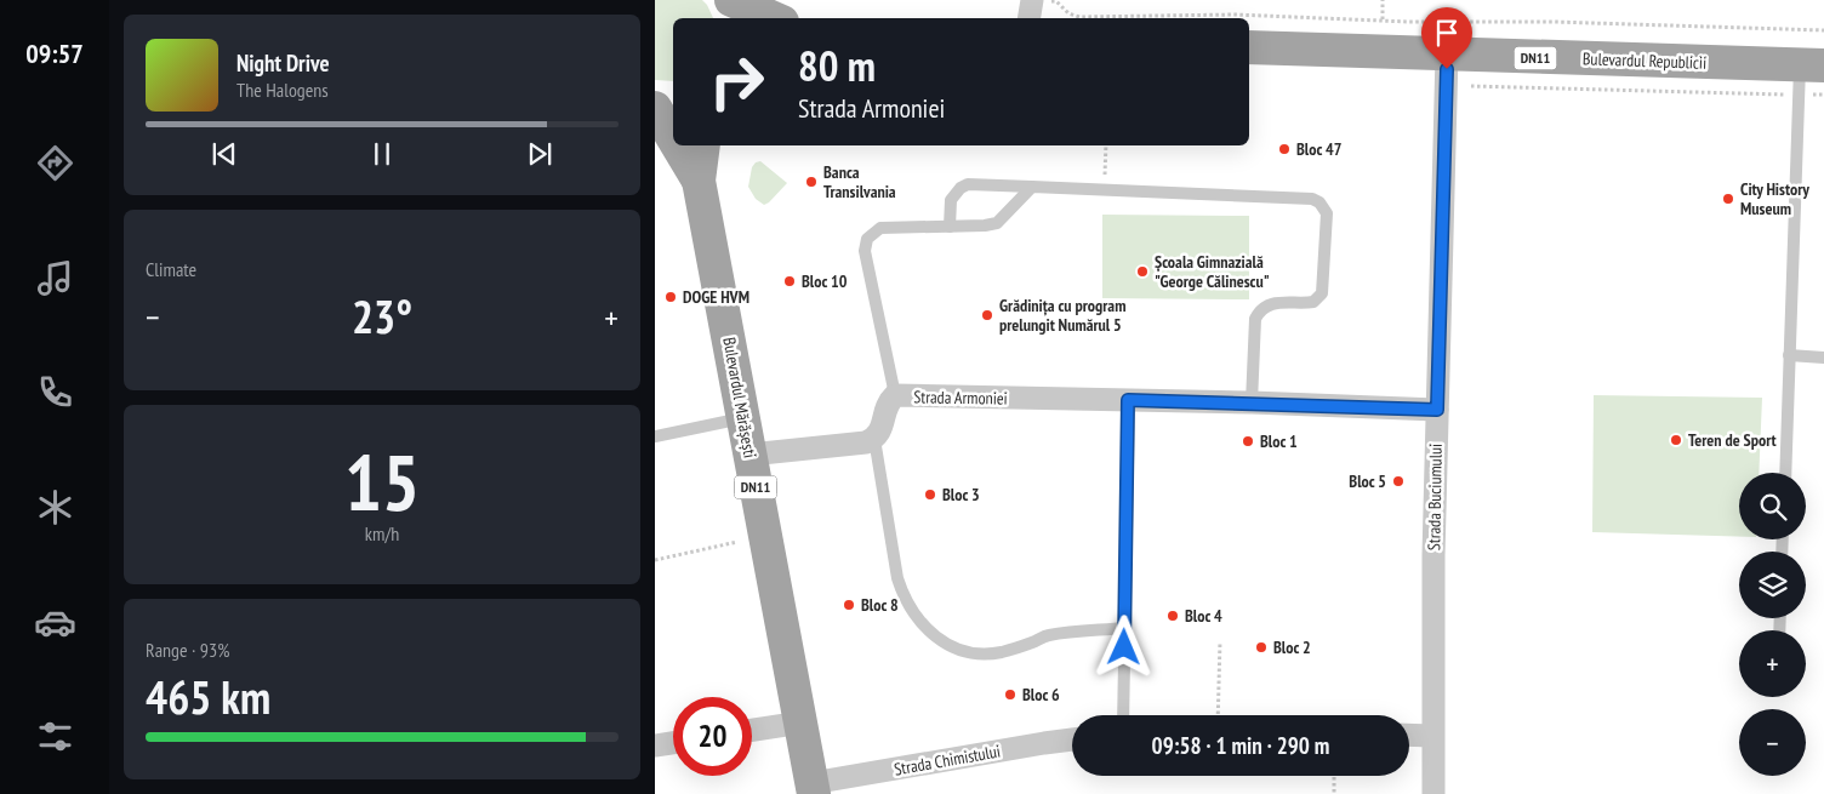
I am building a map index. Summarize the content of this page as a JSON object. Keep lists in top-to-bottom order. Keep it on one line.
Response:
{"streets":{"main road":["DN11","Bulevardul Republicii","Bulevardul Mărășești"],"street":["Strada Armoniei","Strada Buciumului","Strada Chimistului"]},"crossings":[["Bulevardul Republicii","Strada Buciumului"],["Bulevardul Mărășești","Strada Chimistului"],["Strada Armoniei","Strada Buciumului"]],"places":["Bloc 47","Banca Transilvania","City History Museum","Școala Gimnazială \"George Călinescu\"","Bloc 10","DOGE HVM","Grădinița cu program prelungit Numărul 5","Teren de Sport","Bloc 1","Bloc 5","Bloc 3","Bloc 8","Bloc 4","Bloc 2","Bloc 6"],"page":{"tabs":"09:57","turn":["80 m","Strada Armoniei"],"song":["Night Drive","The Halogens"],"tile":["Climate",["15","km/h"],["Range · 93%","465 km"]],"heat":["−","23°","+"],"map_buttons":["+","−"],"limit":"20","trip":"09:58 · 1 min · 290 m"}}
